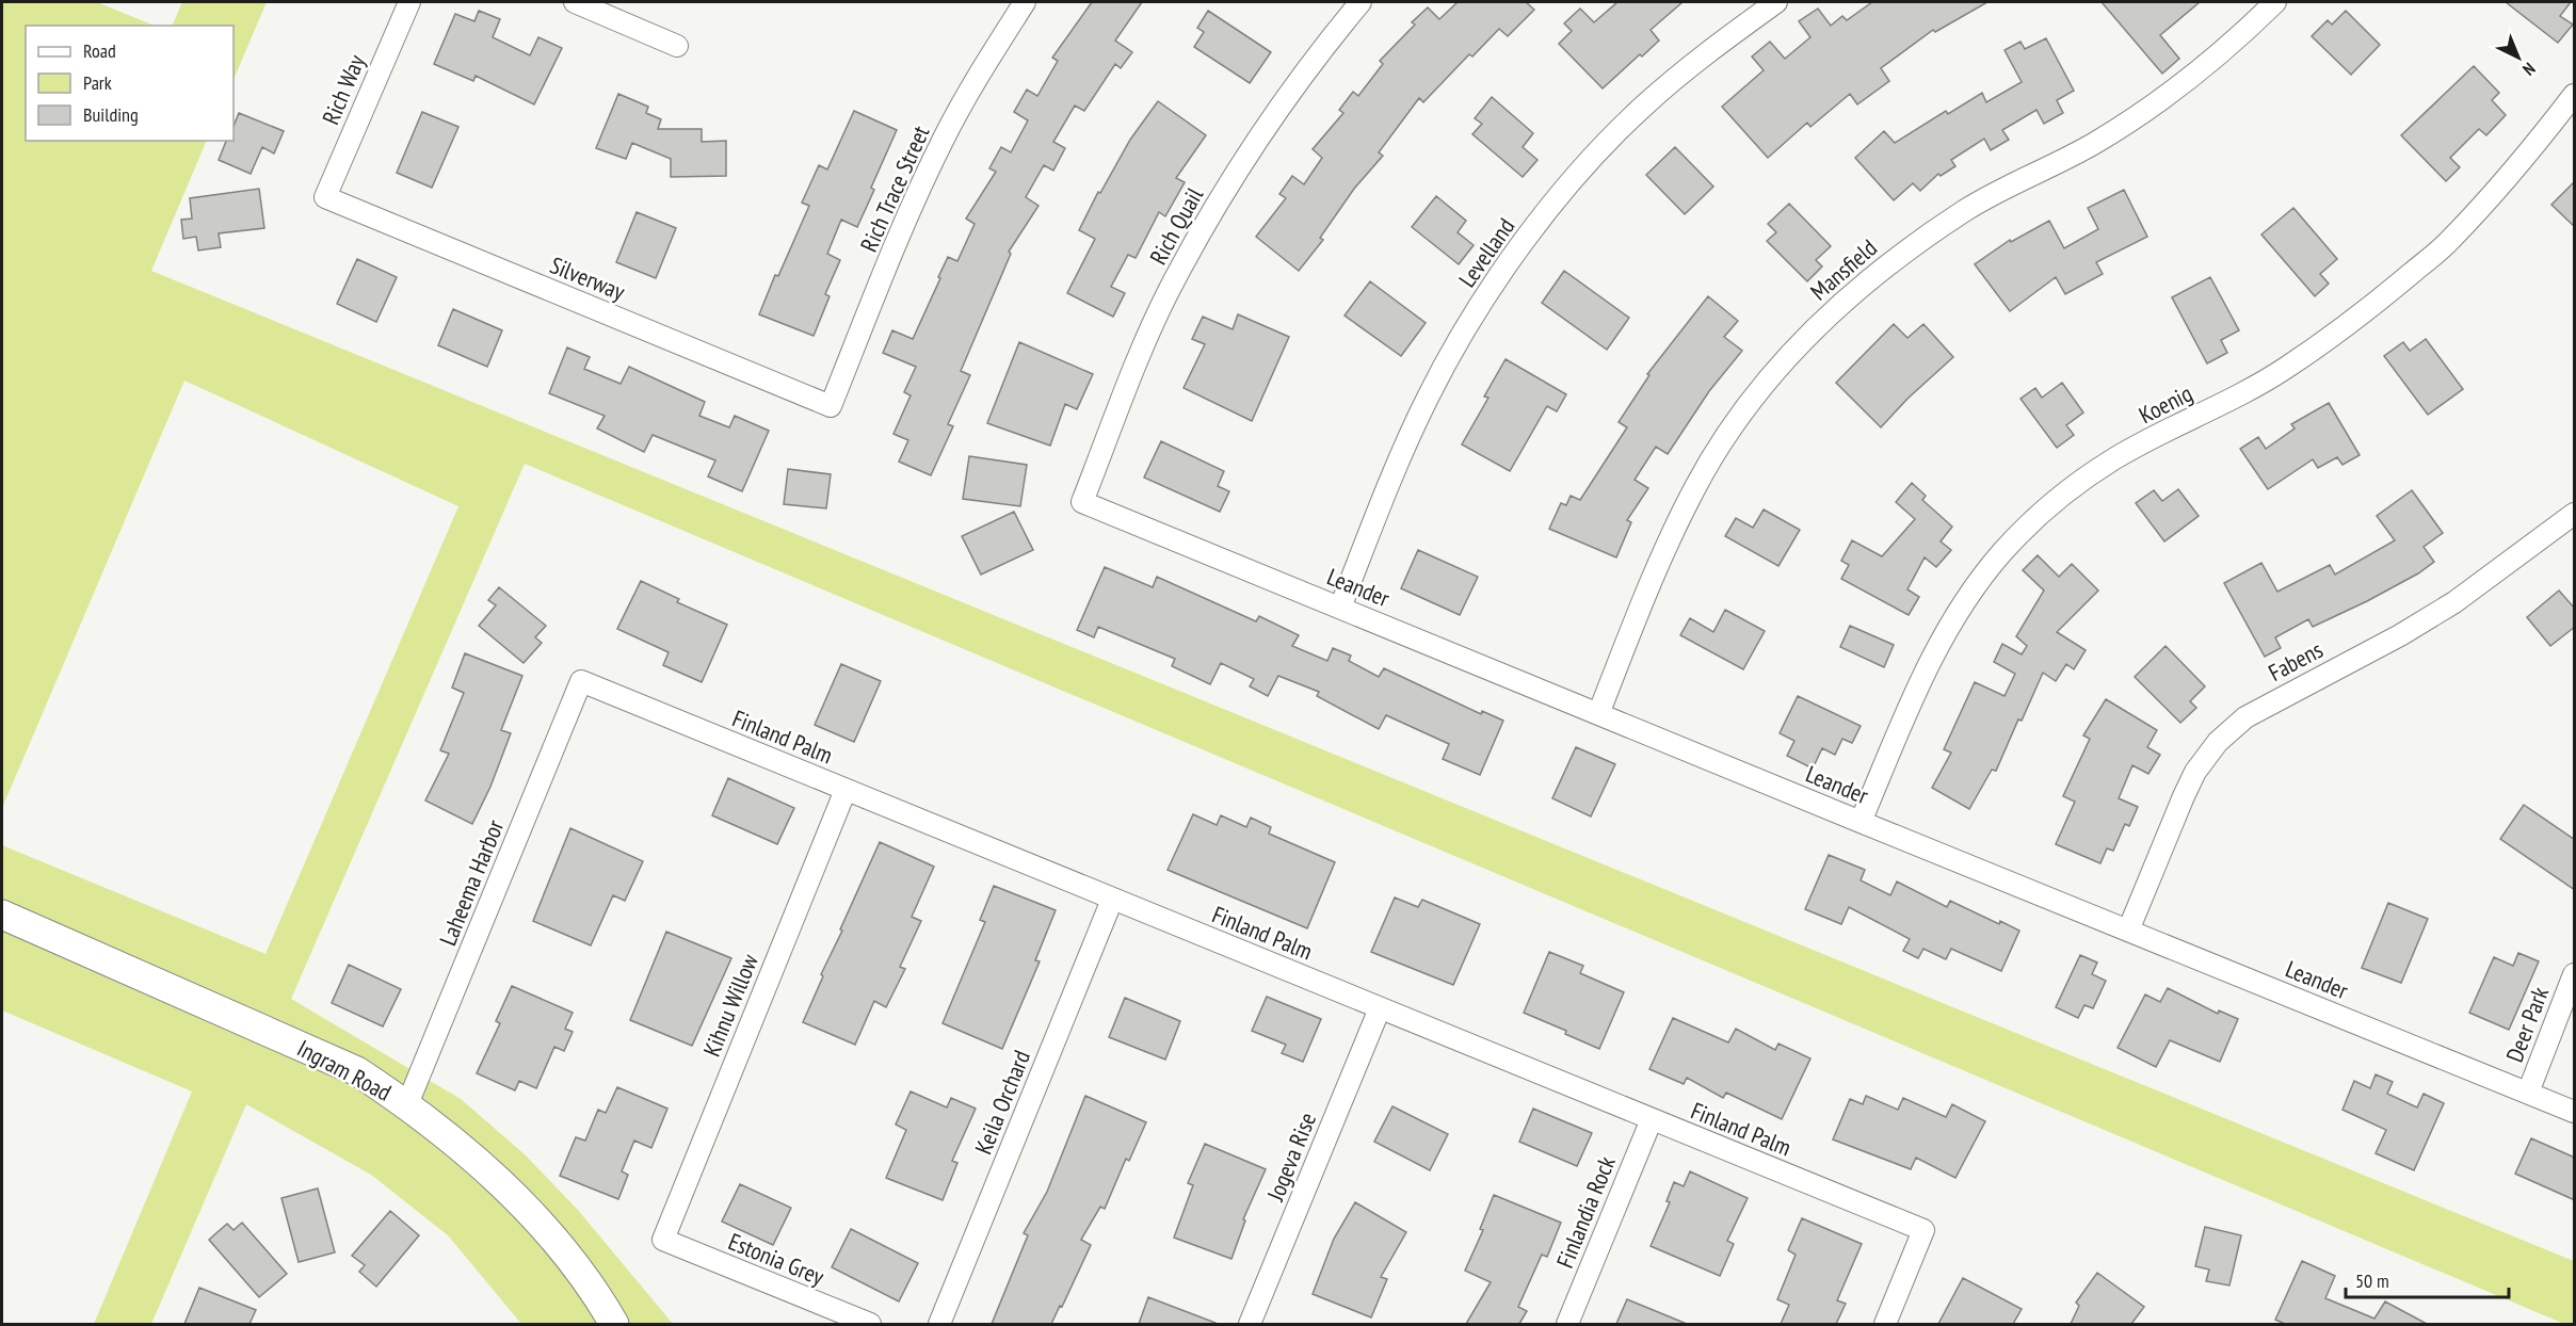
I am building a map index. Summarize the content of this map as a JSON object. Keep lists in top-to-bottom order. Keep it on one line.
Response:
{"streets":{"street":["Rich Way","Rich Trace Street","Rich Quail","Levelland","Mansfield","Silverway","Koenig","Leander","Fabens","Finland Palm","Laheema Harbor","Kihnu Willow","Deer Park","Ingram Road","Keila Orchard","Jogeva Rise","Finlandia Rock","Estonia Grey"]},"crossings":[["Rich Way","Silverway"],["Rich Trace Street","Silverway"],["Rich Quail","Leander"],["Levelland","Leander"],["Mansfield","Leander"],["Koenig","Leander"],["Leander","Fabens"],["Leander","Deer Park"],["Finland Palm","Laheema Harbor"],["Finland Palm","Kihnu Willow"],["Finland Palm","Keila Orchard"],["Finland Palm","Jogeva Rise"],["Finland Palm","Finlandia Rock"],["Laheema Harbor","Ingram Road"],["Kihnu Willow","Estonia Grey"]],"legend":["Road","Park","Building"],"scale_bar":"50 m","north":"bottom right"}
